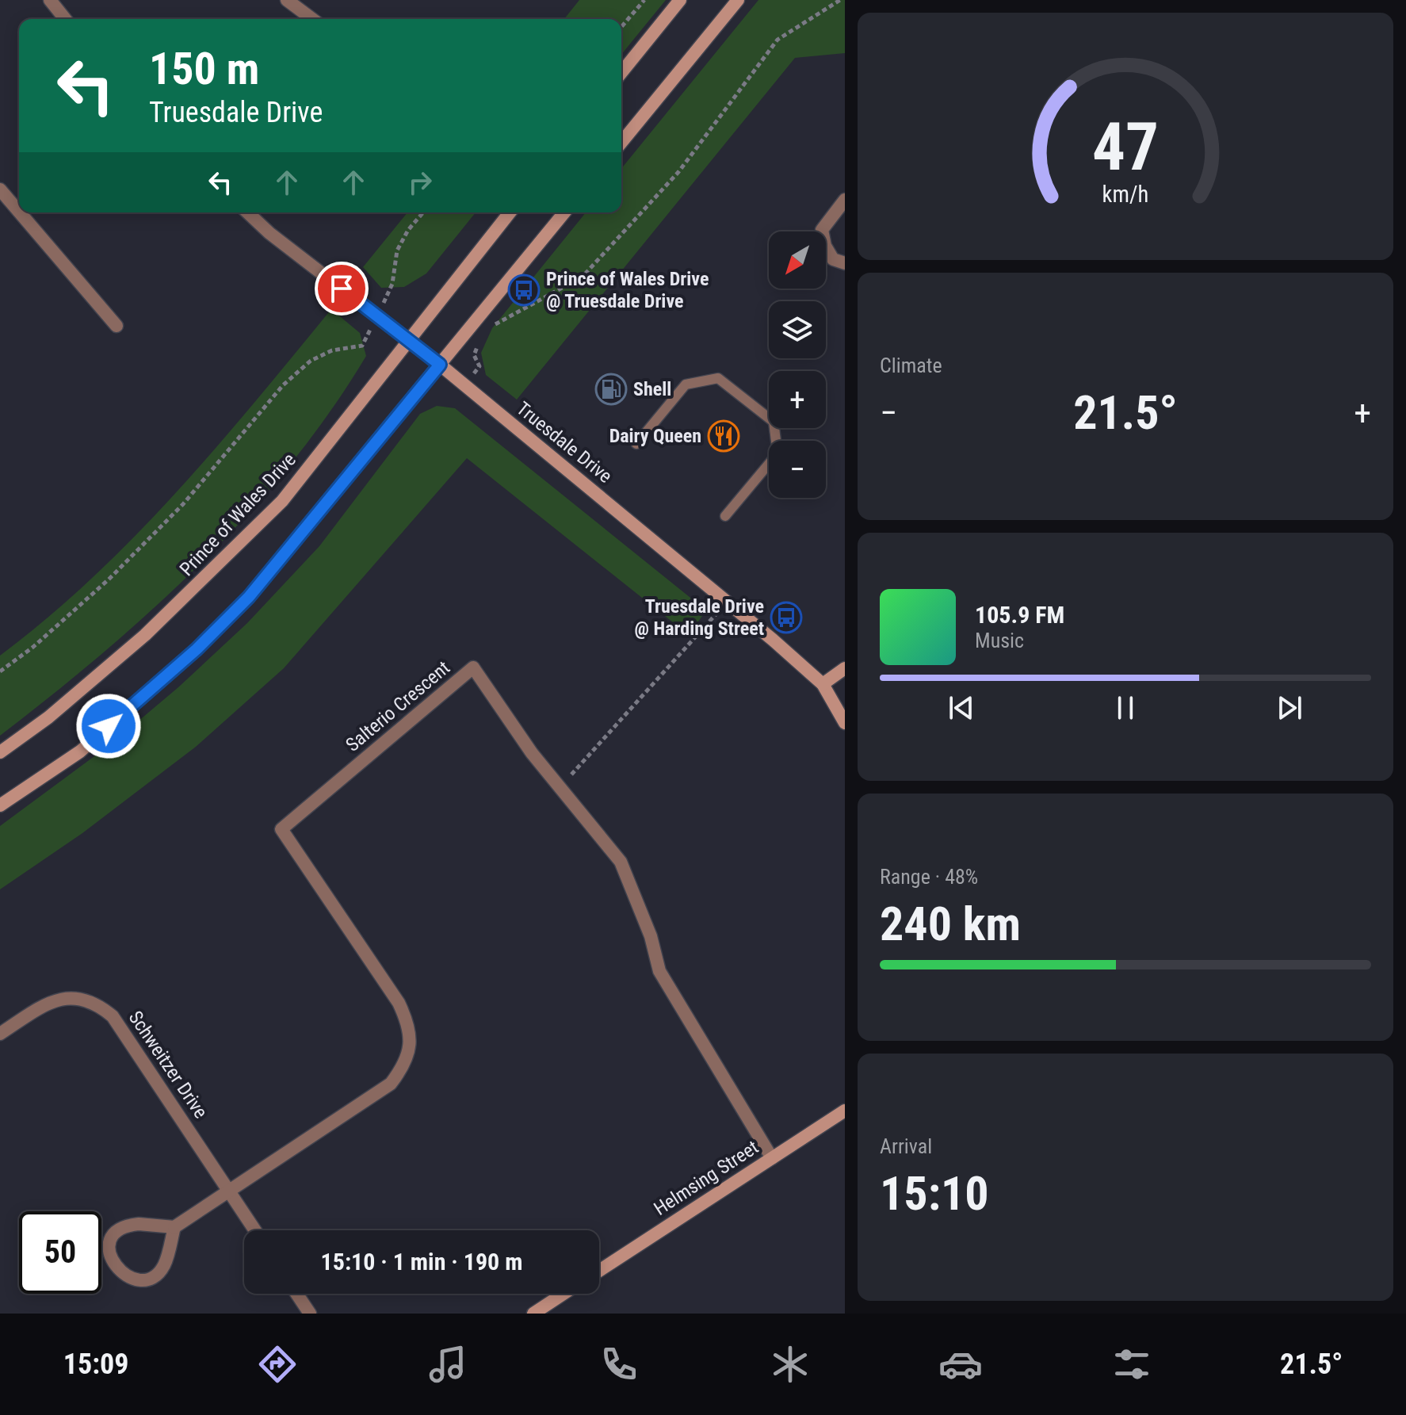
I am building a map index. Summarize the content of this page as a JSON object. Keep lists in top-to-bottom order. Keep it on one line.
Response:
{"streets":{"main road":["Truesdale Drive","Prince of Wales Drive","Helmsing Street"],"street":["Salterio Crescent","Schweitzer Drive"]},"crossings":[["Truesdale Drive","Prince of Wales Drive"],["Salterio Crescent","Schweitzer Drive"],["Salterio Crescent","Helmsing Street"]],"places":{"bus stop":["Prince of Wales Drive @ Truesdale Drive","Truesdale Drive @ Harding Street"],"fuel station":["Shell"],"restaurant":["Dairy Queen"]},"north":"bottom left","page":{"turn":["150 m","Truesdale Drive"],"map_buttons":["+","−"],"tile":["Climate",["Range · 48%","240 km"],["Arrival","15:10"]],"heat":["−","21.5°","+"],"song":["105.9 FM","Music"],"limit":"50","trip":"15:10 · 1 min · 190 m","tabs":["15:09","21.5°"],"gauge":["47","km/h"]}}
